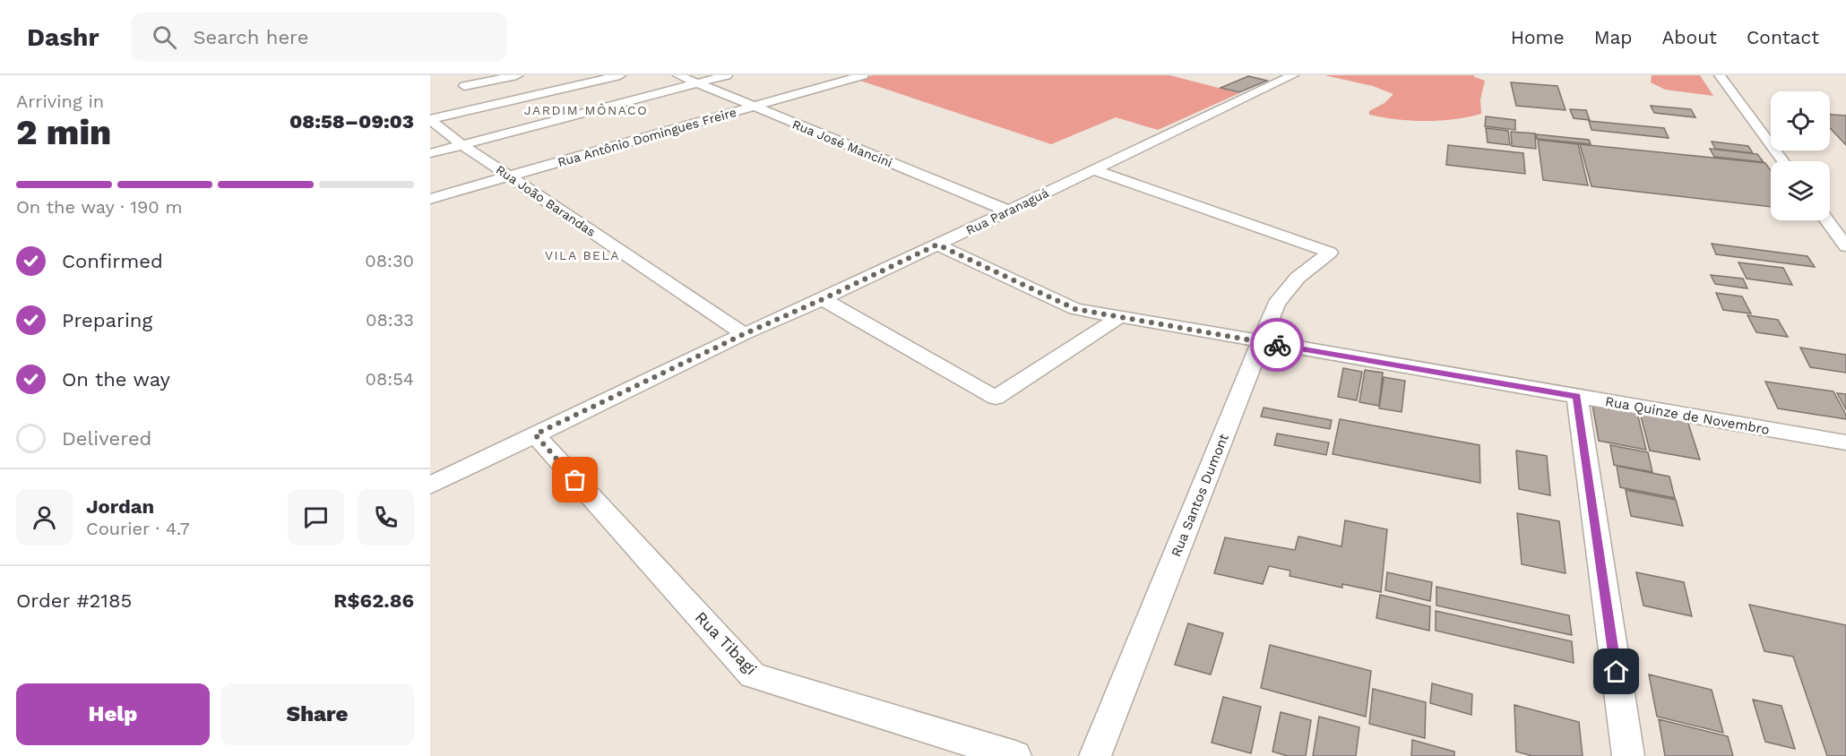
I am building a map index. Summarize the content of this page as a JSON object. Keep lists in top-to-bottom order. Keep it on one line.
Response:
{"streets":{"street":["Rua Antônio Domingues Freire","Rua José Mancini","Rua João Barandas","Rua Paranaguá","Rua Quinze de Novembro","Rua Santos Dumont","Rua Tibagi"]},"crossings":[["Rua Antônio Domingues Freire","Rua José Mancini"],["Rua Antônio Domingues Freire","Rua João Barandas"],["Rua José Mancini","Rua Paranaguá"],["Rua João Barandas","Rua Paranaguá"],["Rua Paranaguá","Rua Quinze de Novembro"],["Rua Paranaguá","Rua Santos Dumont"],["Rua Paranaguá","Rua Tibagi"],["Rua Quinze de Novembro","Rua Santos Dumont"]],"districts":["JARDIM MÔNACO","VILA BELA"],"page":{"header":"Dashr","search":"Search here","nav":["Home","Map","About","Contact"],"heading":["2 min","Arriving in","08:58–09:03"],"panel":["Jordan","Courier · 4.7","Order #2185","R$62.86"],"bar":"On the way · 190 m","list":[["Confirmed","08:30"],["Preparing","08:33"],["On the way","08:54"],"Delivered"],"buttons":["Help","Share"]}}
